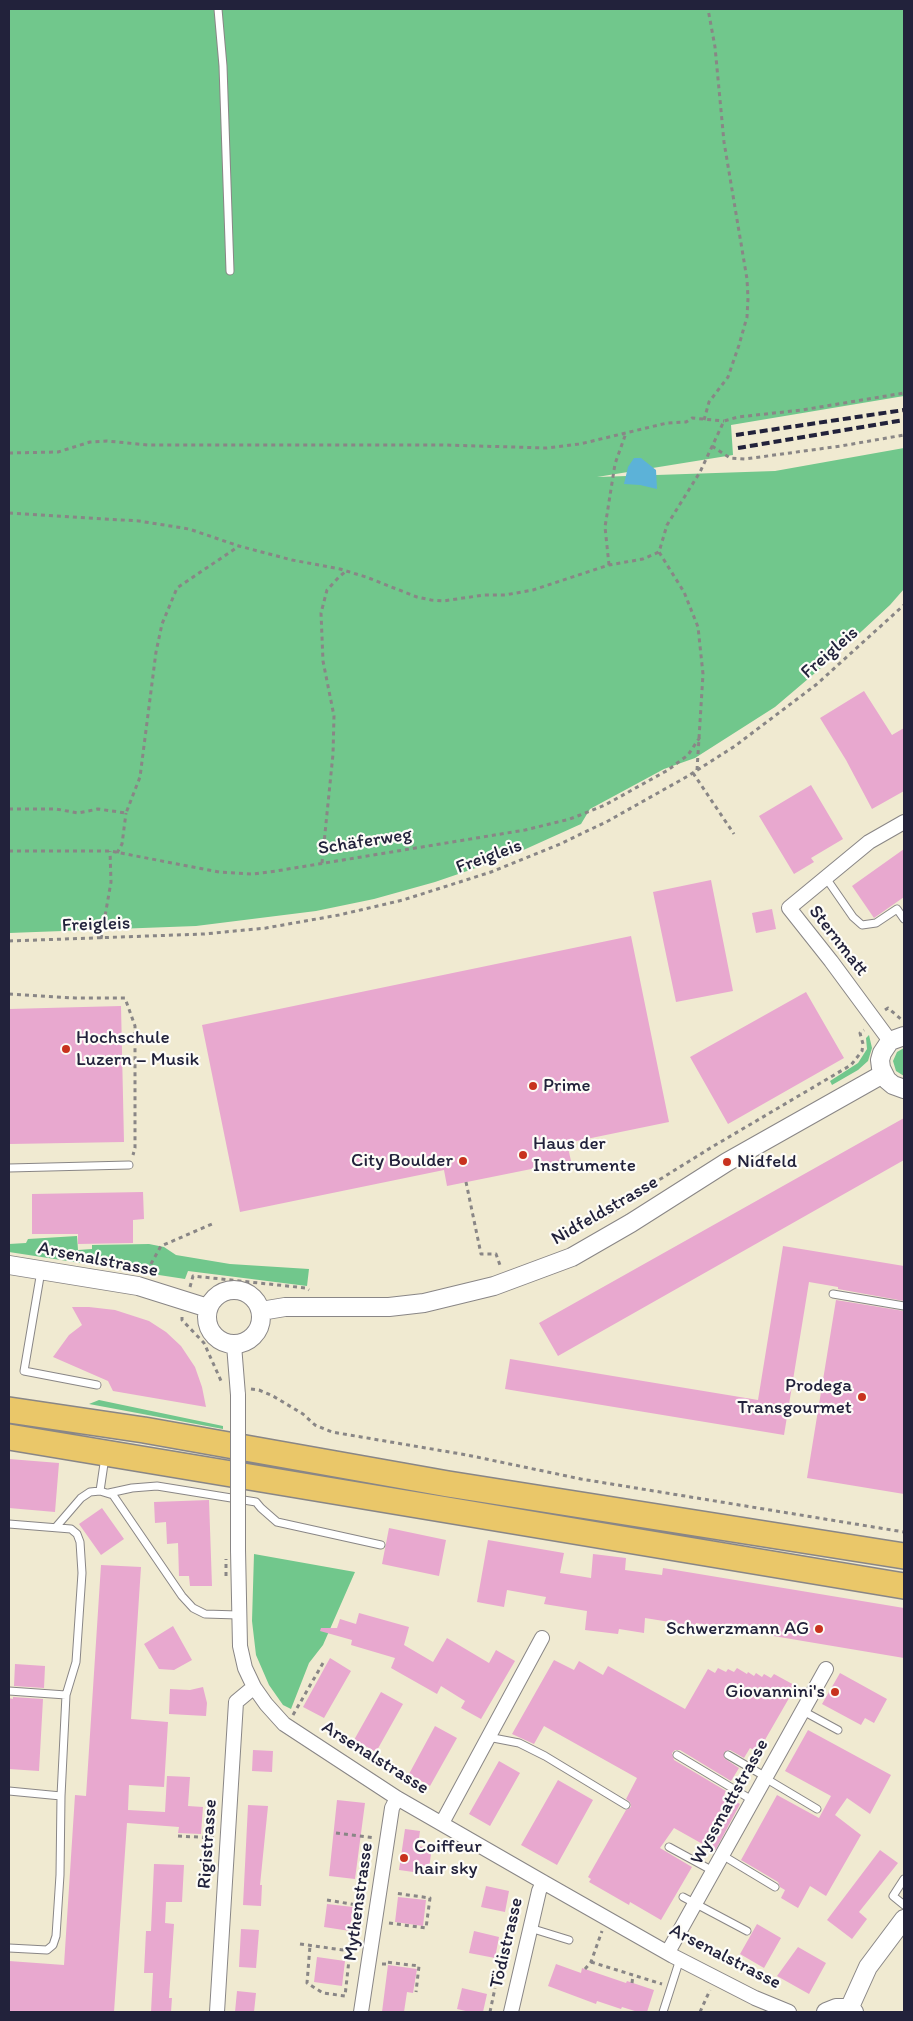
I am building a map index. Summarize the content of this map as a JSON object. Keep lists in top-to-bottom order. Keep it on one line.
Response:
{"streets":{"street":["Sternmatt","Nidfeldstrasse","Arsenalstrasse","Wyssmattstrasse","Rigistrasse","Mythenstrasse","Tödistrasse"],"path":["Freigleis","Schäferweg"]},"crossings":[["Nidfeldstrasse","Arsenalstrasse"],["Arsenalstrasse","Wyssmattstrasse"],["Arsenalstrasse","Rigistrasse"],["Arsenalstrasse","Mythenstrasse"],["Arsenalstrasse","Tödistrasse"]],"places":["Hochschule Luzern – Musik","Prime","Haus der Instrumente","City Boulder","Nidfeld","Prodega Transgourmet","Schwerzmann AG","Giovannini's","Coiffeur hair sky"]}
